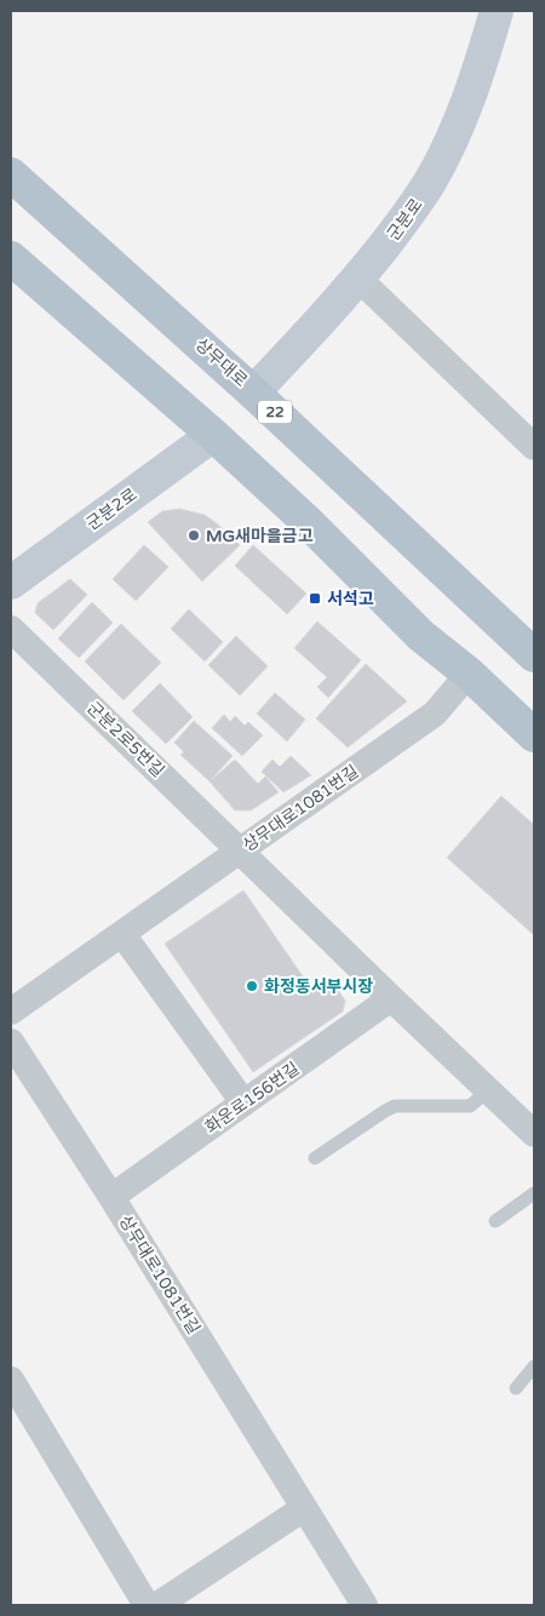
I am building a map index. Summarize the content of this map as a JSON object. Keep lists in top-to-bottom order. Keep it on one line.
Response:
{"streets":{"main road":["상무대로","22"],"street":["군분로","군분2로","군분2로5번길","상무대로1081번길","화운로156번길"]},"crossings":[["군분로","상무대로"],["군분2로5번길","상무대로1081번길"],["상무대로1081번길","화운로156번길"]],"places":{"other":["MG새마을금고","화정동서부시장"],"transit":["서석고"]}}
